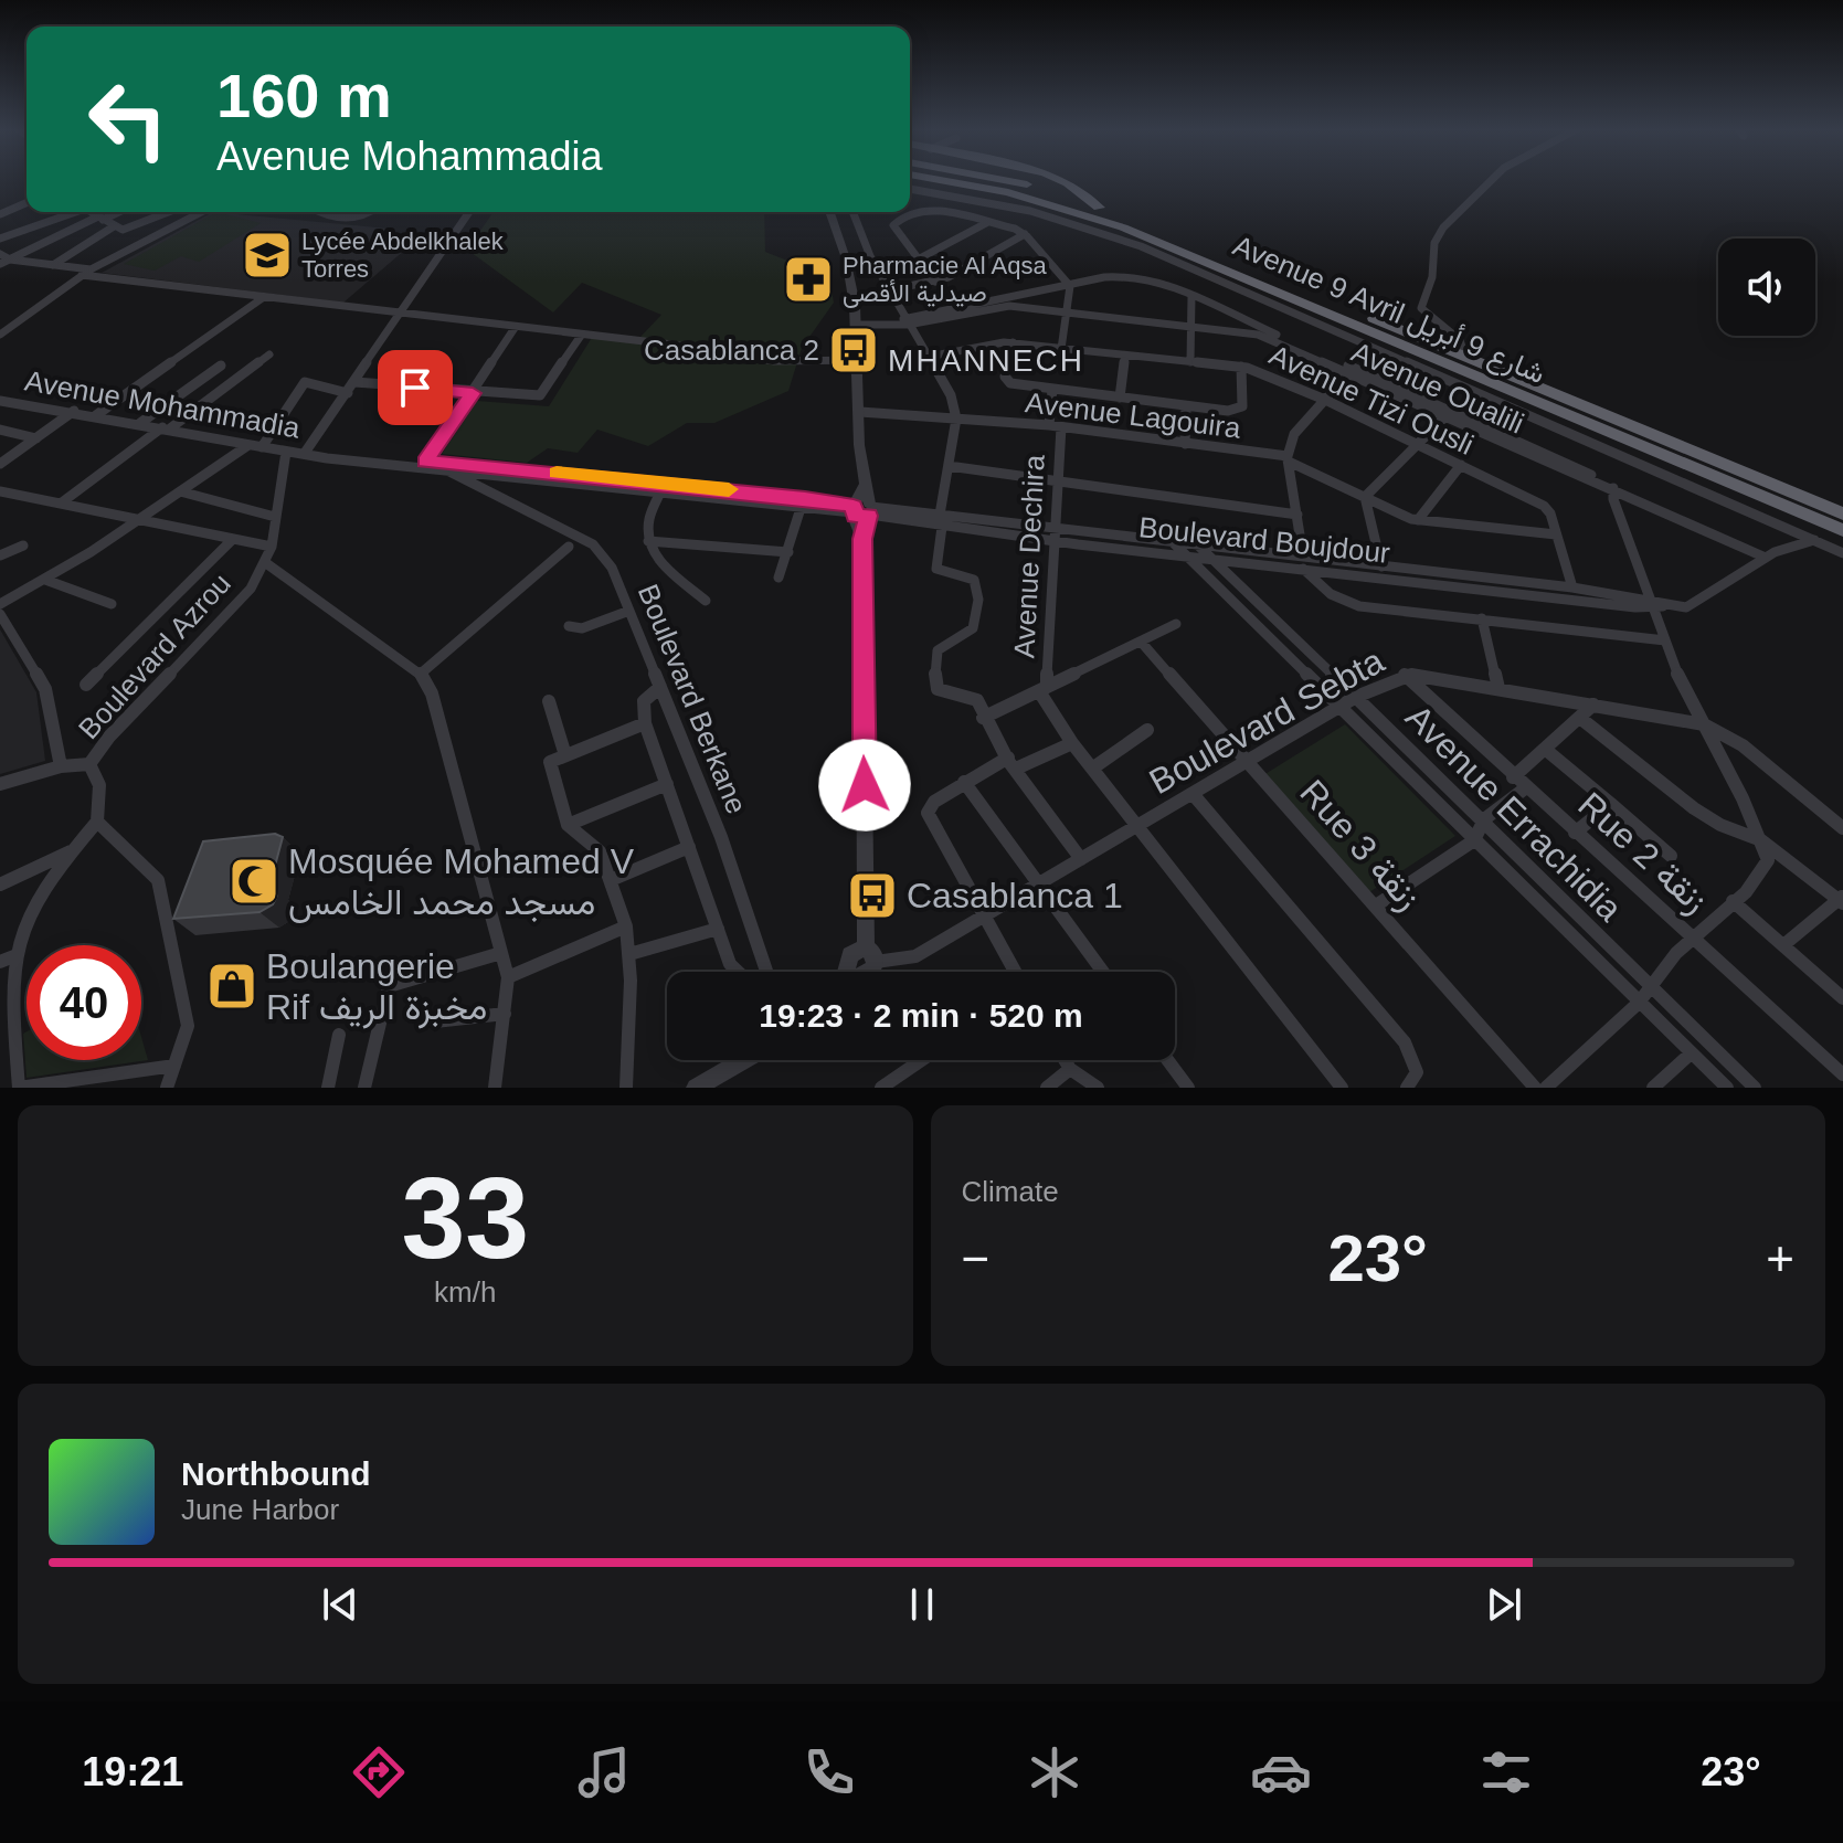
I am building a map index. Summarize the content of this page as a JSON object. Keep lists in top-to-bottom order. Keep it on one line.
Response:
{"streets":{"highway":["Avenue 9 Avril شارع 9 أبريل"],"street":["Avenue Oualili","Avenue Tizi Ousli","Avenue Mohammadia","Avenue Lagouira","Boulevard Boujdour","Avenue Dechira","Boulevard Azrou","Boulevard Berkane","Boulevard Sebta","Avenue Errachidia","Rue 3 زنقة","Rue 2 زنقة"]},"crossings":[["Avenue Tizi Ousli","Avenue Lagouira"],["Avenue Tizi Ousli","Boulevard Boujdour"],["Avenue Mohammadia","Boulevard Boujdour"],["Avenue Mohammadia","Boulevard Azrou"],["Avenue Mohammadia","Boulevard Berkane"],["Avenue Lagouira","Avenue Dechira"],["Boulevard Boujdour","Avenue Dechira"],["Boulevard Boujdour","Avenue Errachidia"],["Boulevard Sebta","Avenue Errachidia"],["Boulevard Sebta","Rue 3 زنقة"],["Boulevard Sebta","Rue 2 زنقة"]],"districts":["MHANNECH"],"places":{"school or university":["Lycée Abdelkhalek Torres"],"pharmacy":["Pharmacie Al Aqsa صيدلية الأقصى"],"bus stop":["Casablanca 2","Casablanca 1"],"mosque":["Mosquée Mohamed V مسجد محمد الخامس"],"shop":["Boulangerie Rif مخبزة الريف"]},"page":{"turn":["160 m","Avenue Mohammadia"],"limit":"40","trip":"19:23 · 2 min · 520 m","tile":[["33","km/h"],"Climate"],"heat":["−","23°","+"],"song":["Northbound","June Harbor"],"tabs":["19:21","23°"]}}
